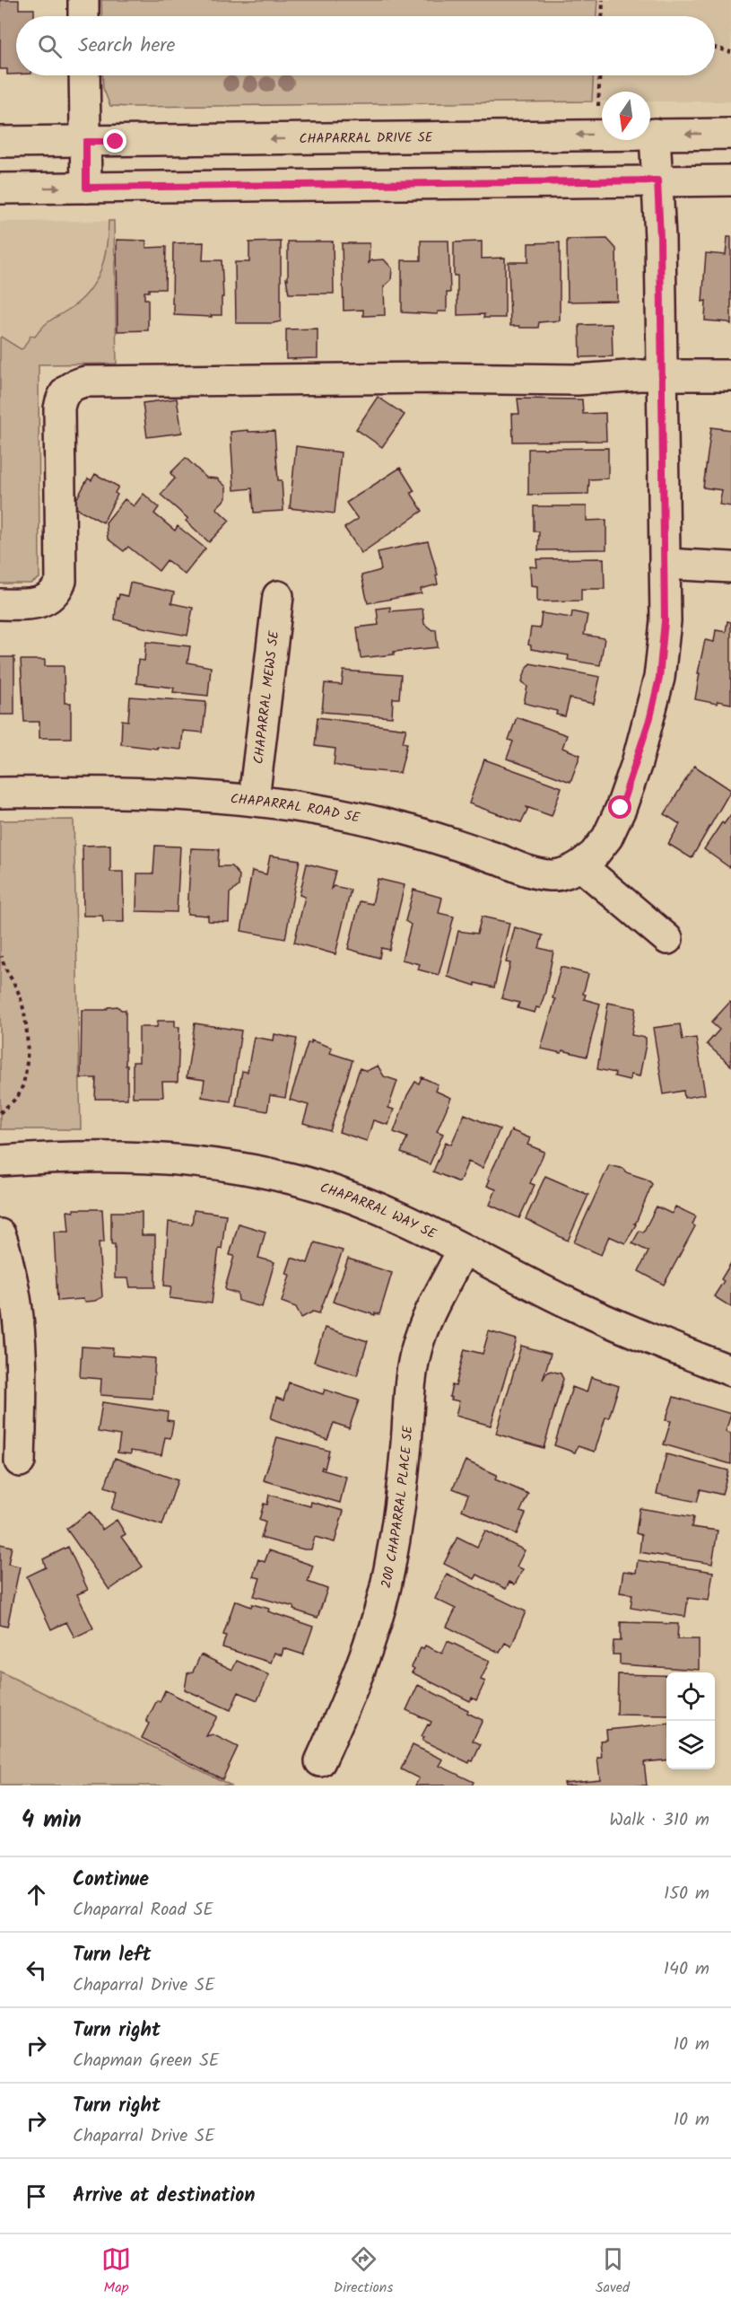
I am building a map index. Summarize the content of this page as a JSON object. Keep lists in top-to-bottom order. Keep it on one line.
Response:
{"streets":{"street":["CHAPARRAL DRIVE SE","CHAPARRAL MEWS SE","CHAPARRAL ROAD SE","CHAPARRAL WAY SE","200 CHAPARRAL PLACE SE"]},"crossings":[["CHAPARRAL DRIVE SE","CHAPARRAL ROAD SE"],["CHAPARRAL MEWS SE","CHAPARRAL ROAD SE"],["CHAPARRAL WAY SE","200 CHAPARRAL PLACE SE"]],"north":"bottom","page":{"search":"Search here","heading":["4 min","Walk · 310 m"],"list":[["Continue","Chaparral Road SE","150 m"],["Turn left","Chaparral Drive SE","140 m"],["Turn right","Chapman Green SE","10 m"],["Turn right","Chaparral Drive SE","10 m"],"Arrive at destination"],"nav":["Map","Directions","Saved"]}}
